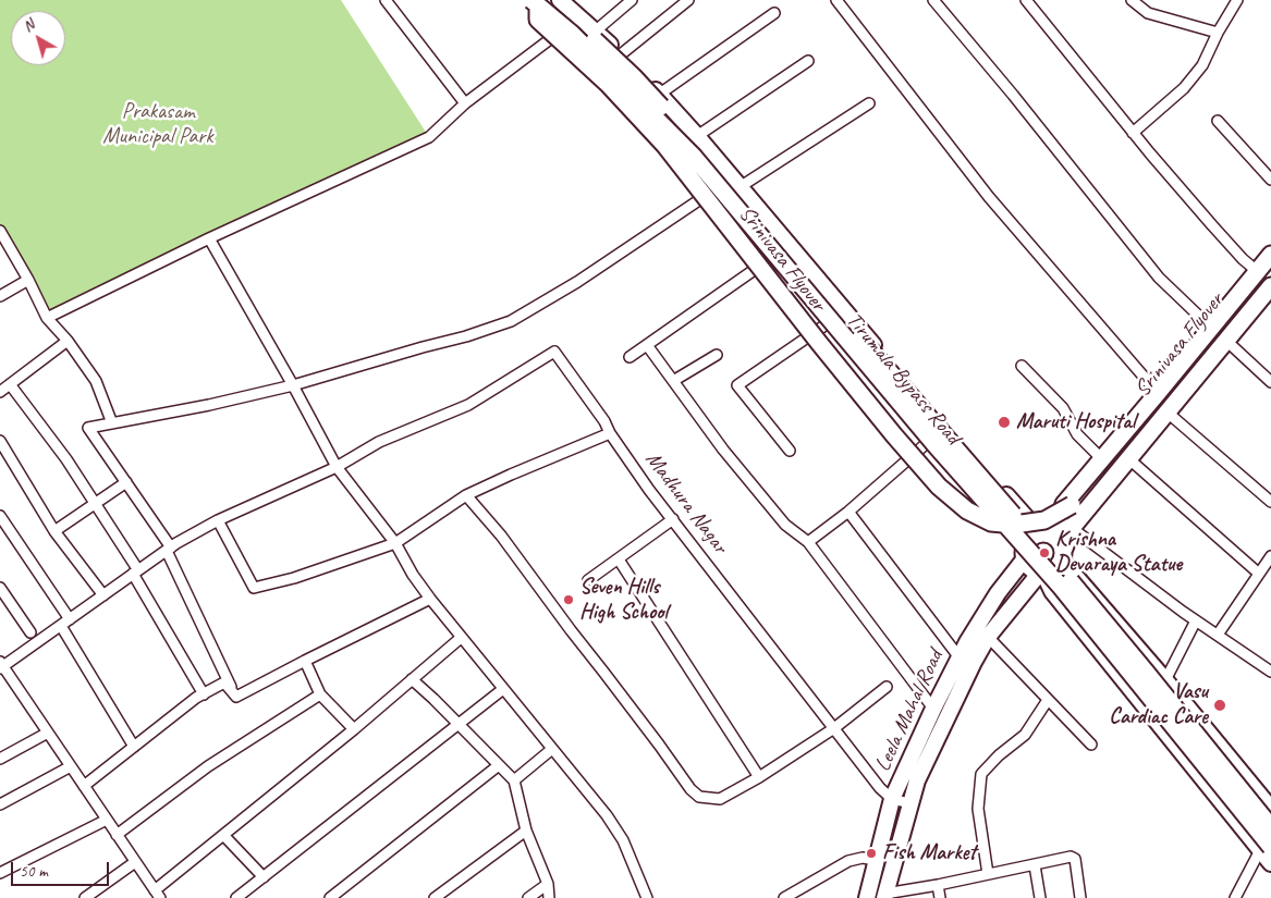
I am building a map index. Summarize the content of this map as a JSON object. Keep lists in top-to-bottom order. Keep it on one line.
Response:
{"streets":{"main road":["Srinivasa Flyover"],"street":["Tirumala Bypass Road","Madhura Nagar","Leela Mahal Road"]},"crossings":[["Srinivasa Flyover","Tirumala Bypass Road"],["Tirumala Bypass Road","Leela Mahal Road"],["Madhura Nagar","Leela Mahal Road"]],"parks":["Prakasam Municipal Park"],"places":["Maruti Hospital","Krishna Devaraya Statue","Seven Hills High School","Vasu Cardiac Care","Fish Market"],"scale_bar":"50 m","north":"top left"}
